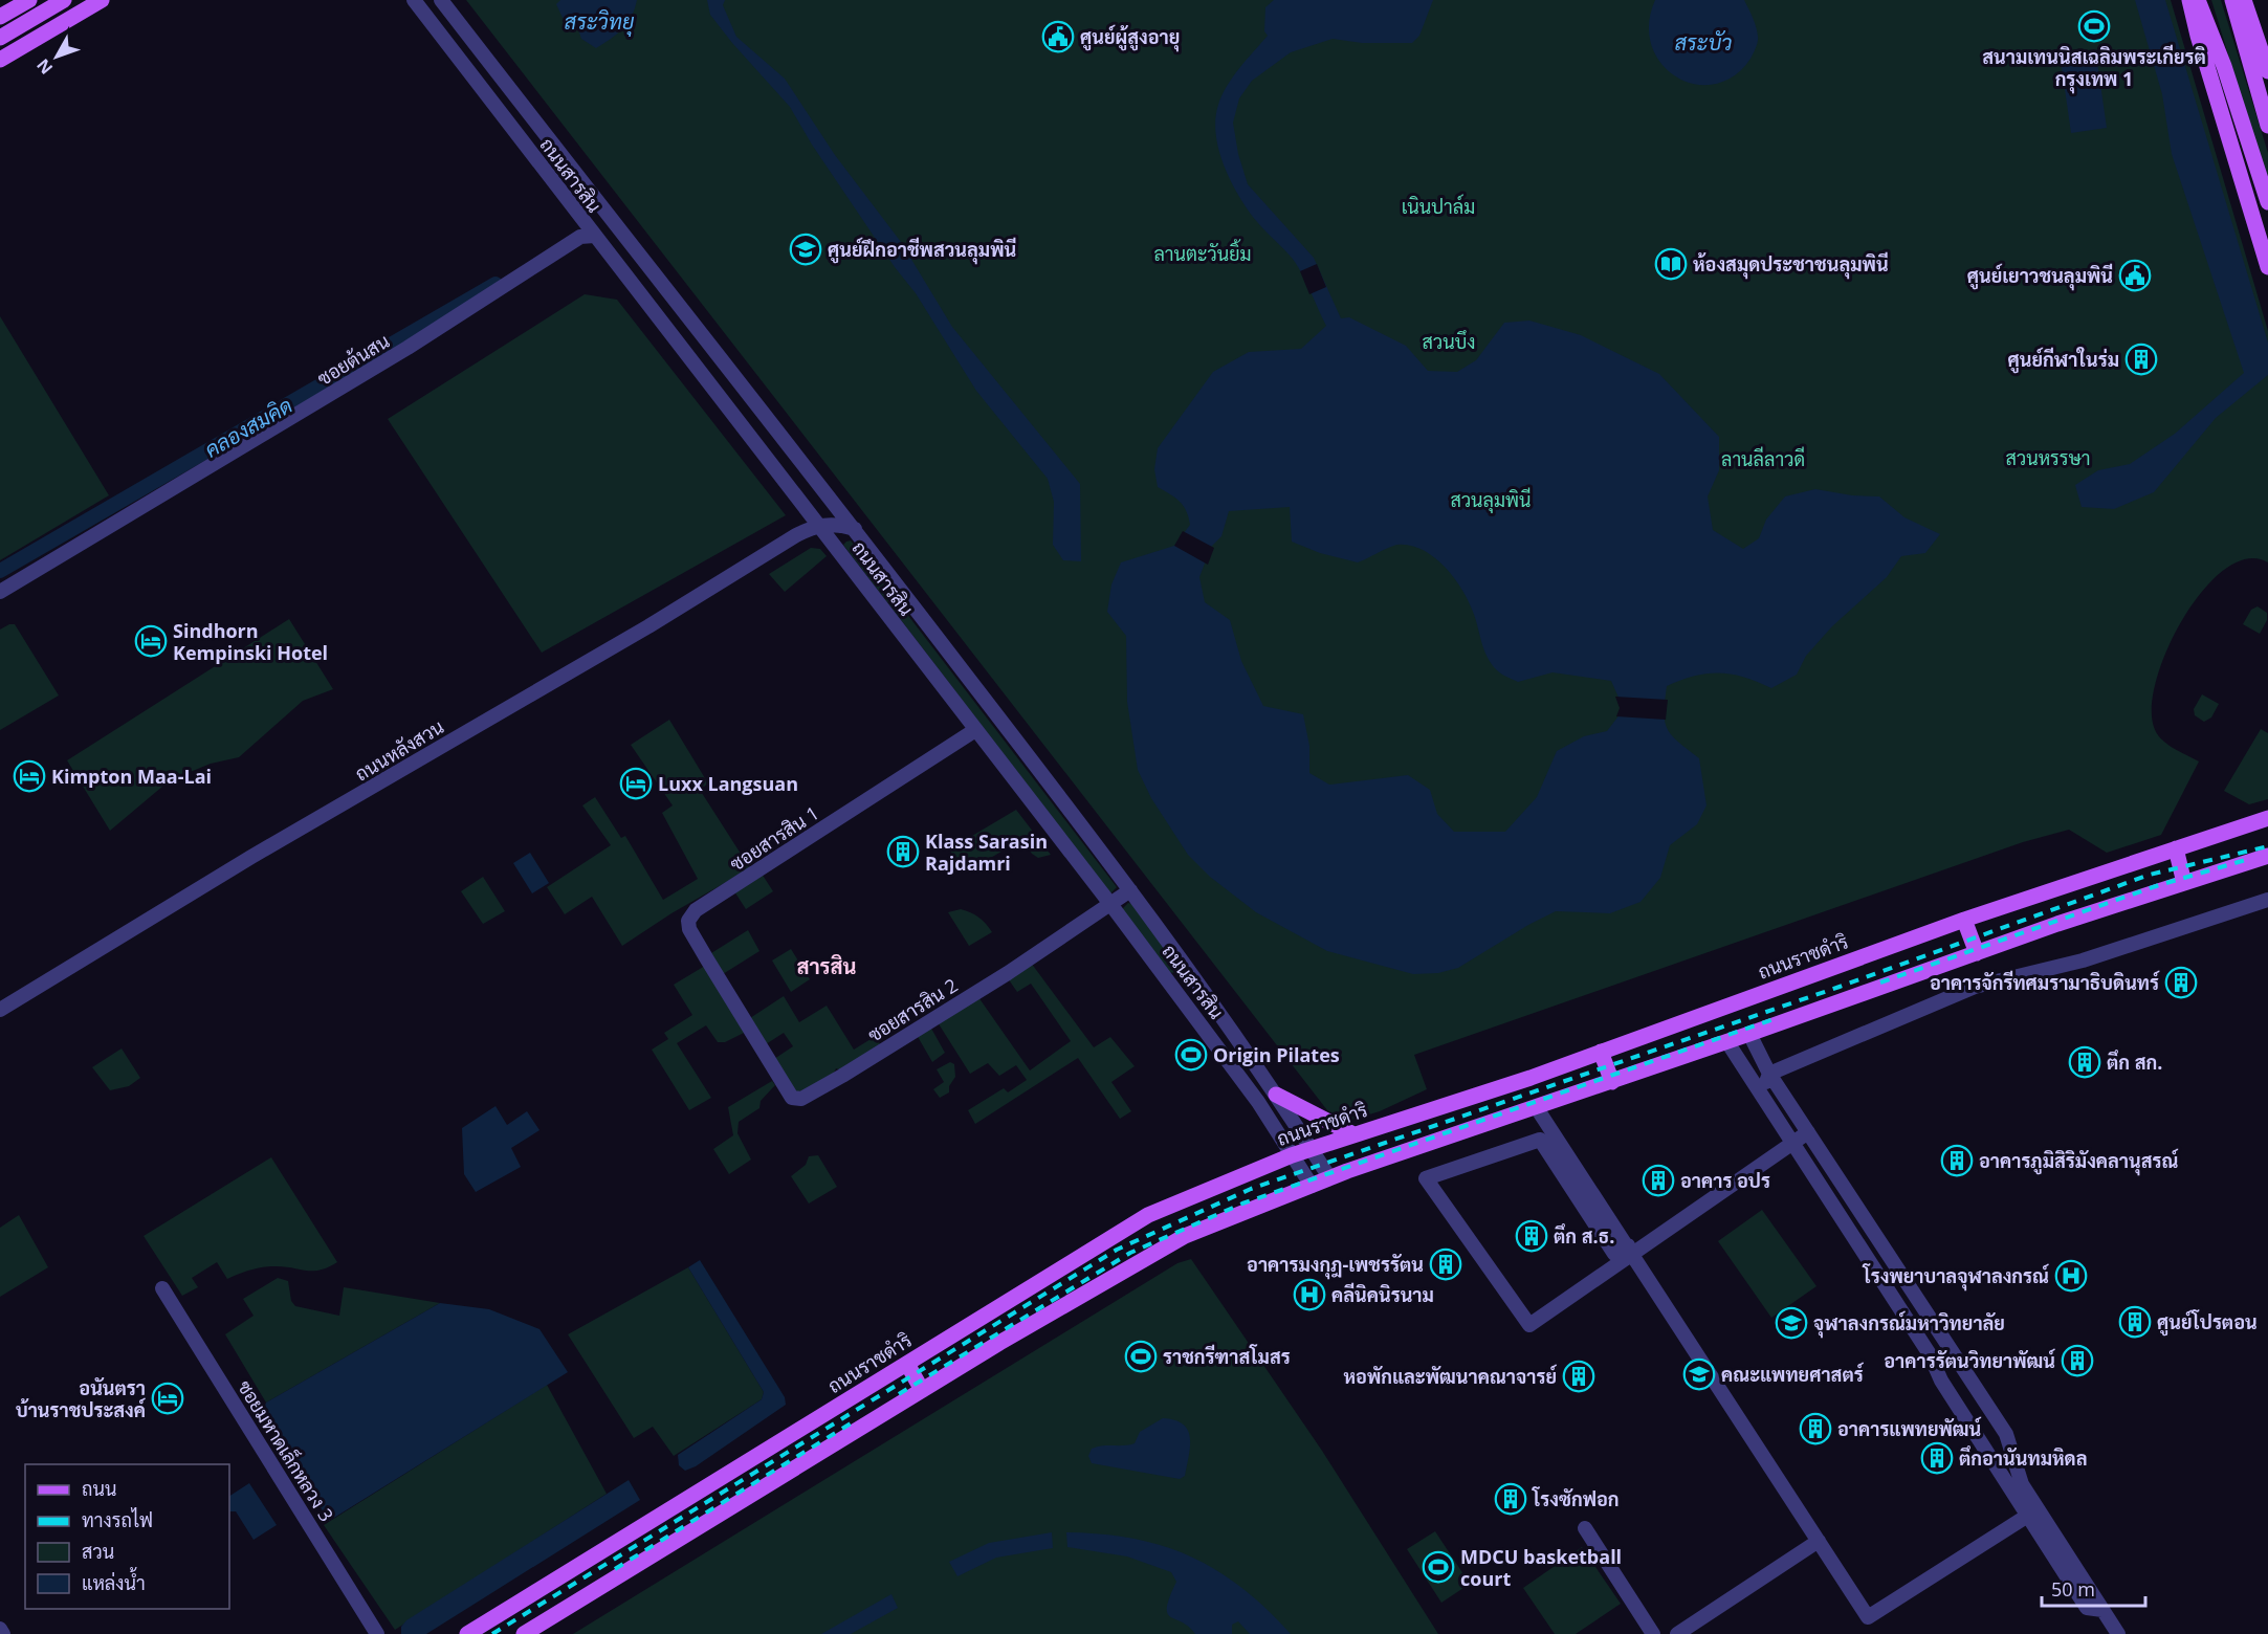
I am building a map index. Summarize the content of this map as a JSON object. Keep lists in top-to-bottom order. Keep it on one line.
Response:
{"streets":{"main road":["ถนนราชดำริ"],"street":["ถนนสารสิน","ซอยต้นสน","ถนนหลังสวน","ซอยสารสิน 1","ซอยสารสิน 2","ซอยมหาดเล็กหลวง 3"]},"crossings":[["ถนนสารสิน","ซอยต้นสน"],["ถนนสารสิน","ถนนหลังสวน"],["ถนนสารสิน","ซอยสารสิน 1"],["ถนนสารสิน","ถนนราชดำริ"],["ถนนสารสิน","ซอยสารสิน 2"],["ซอยสารสิน 1","ซอยสารสิน 2"]],"districts":["สารสิน"],"water":["สระวิทยุ","สระบัว","คลองสมคิด"],"parks":["เนินปาล์ม","ลานตะวันยิ้ม","สวนบึง","สวนหรรษา","ลานลีลาวดี","สวนลุมพินี"],"places":{"sports":["สนามเทนนิสเฉลิมพระเกียรติ กรุงเทพ 1","Origin Pilates","ราชกรีฑาสโมสร","MDCU basketball court"],"public building":["ศูนย์ผู้สูงอายุ","ศูนย์เยาวชนลุมพินี"],"school or university":["ศูนย์ฝึกอาชีพสวนลุมพินี","จุฬาลงกรณ์มหาวิทยาลัย","คณะแพทยศาสตร์"],"library":["ห้องสมุดประชาชนลุมพินี"],"building":["ศูนย์กีฬาในร่ม","Klass Sarasin Rajdamri","อาคารจักรีทศมรามาธิบดินทร์","ตึก สก.","อาคารภูมิสิริมังคลานุสรณ์","อาคาร อปร","ตึก ส.ธ.","อาคารมงกุฎ-เพชรรัตน","ศูนย์โปรตอน","อาคารรัตนวิทยาพัฒน์","หอพักและพัฒนาคณาจารย์","อาคารแพทยพัฒน์","ตึกอานันทมหิดล","โรงซักฟอก"],"hotel":["Sindhorn Kempinski Hotel","Kimpton Maa-Lai","Luxx Langsuan","อนันตรา บ้านราชประสงค์"],"hospital":["โรงพยาบาลจุฬาลงกรณ์","คลีนิคนิรนาม"]},"legend":["ถนน","ทางรถไฟ","สวน","แหล่งน้ำ"],"scale_bar":"50 m","north":"bottom left"}
